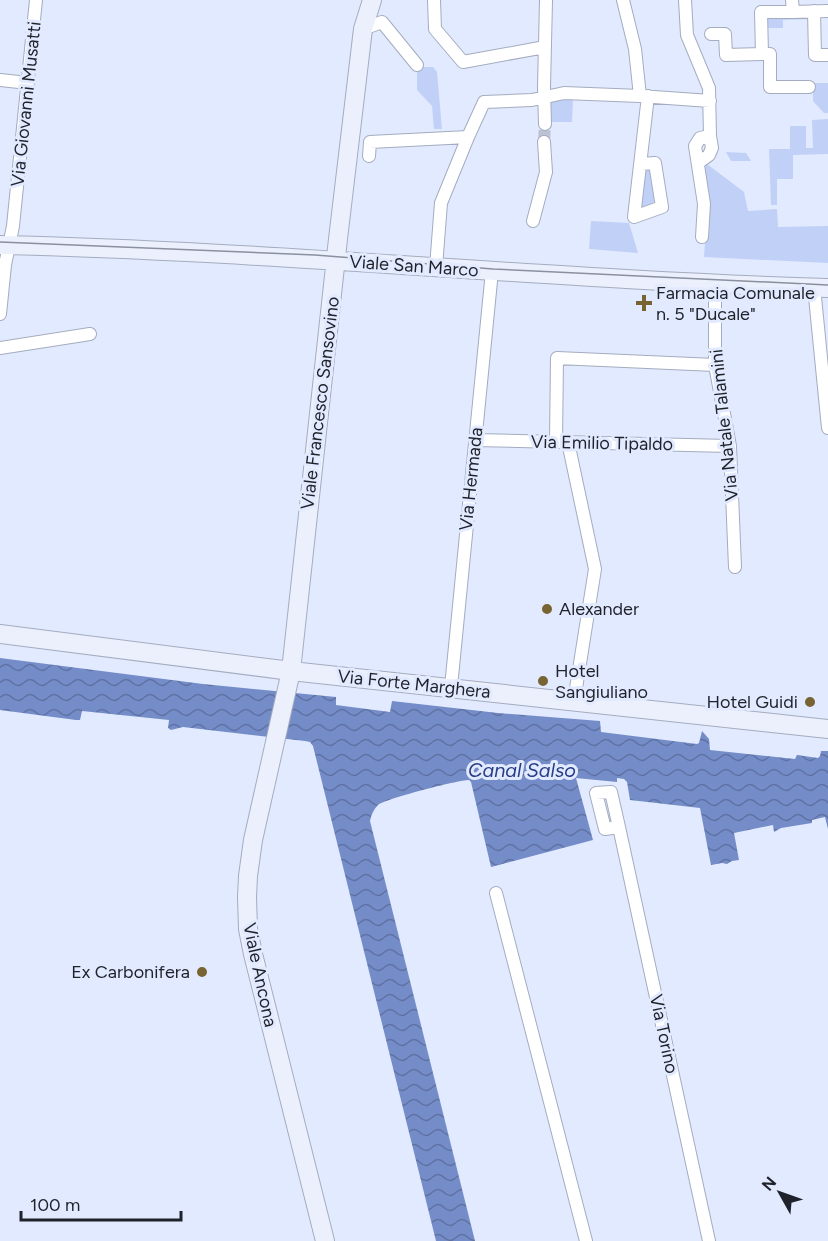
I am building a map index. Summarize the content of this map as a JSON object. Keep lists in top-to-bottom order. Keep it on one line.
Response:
{"streets":{"street":["Via Giovanni Musatti","Viale San Marco","Viale Francesco Sansovino","Via Natale Talamini","Via Emilio Tipaldo","Via Hermada","Via Forte Marghera","Viale Ancona","Via Torino"]},"crossings":[["Via Giovanni Musatti","Viale San Marco"],["Viale San Marco","Viale Francesco Sansovino"],["Viale San Marco","Via Natale Talamini"],["Viale San Marco","Via Hermada"],["Viale Francesco Sansovino","Via Forte Marghera"],["Viale Francesco Sansovino","Viale Ancona"],["Via Natale Talamini","Via Emilio Tipaldo"],["Via Emilio Tipaldo","Via Hermada"],["Via Hermada","Via Forte Marghera"],["Via Forte Marghera","Viale Ancona"]],"water":["Canal Salso"],"places":{"health":["Farmacia Comunale n. 5 \"Ducale\""],"other":["Alexander","Hotel Sangiuliano","Hotel Guidi","Ex Carbonifera"]},"scale_bar":"100 m","north":"top left"}
